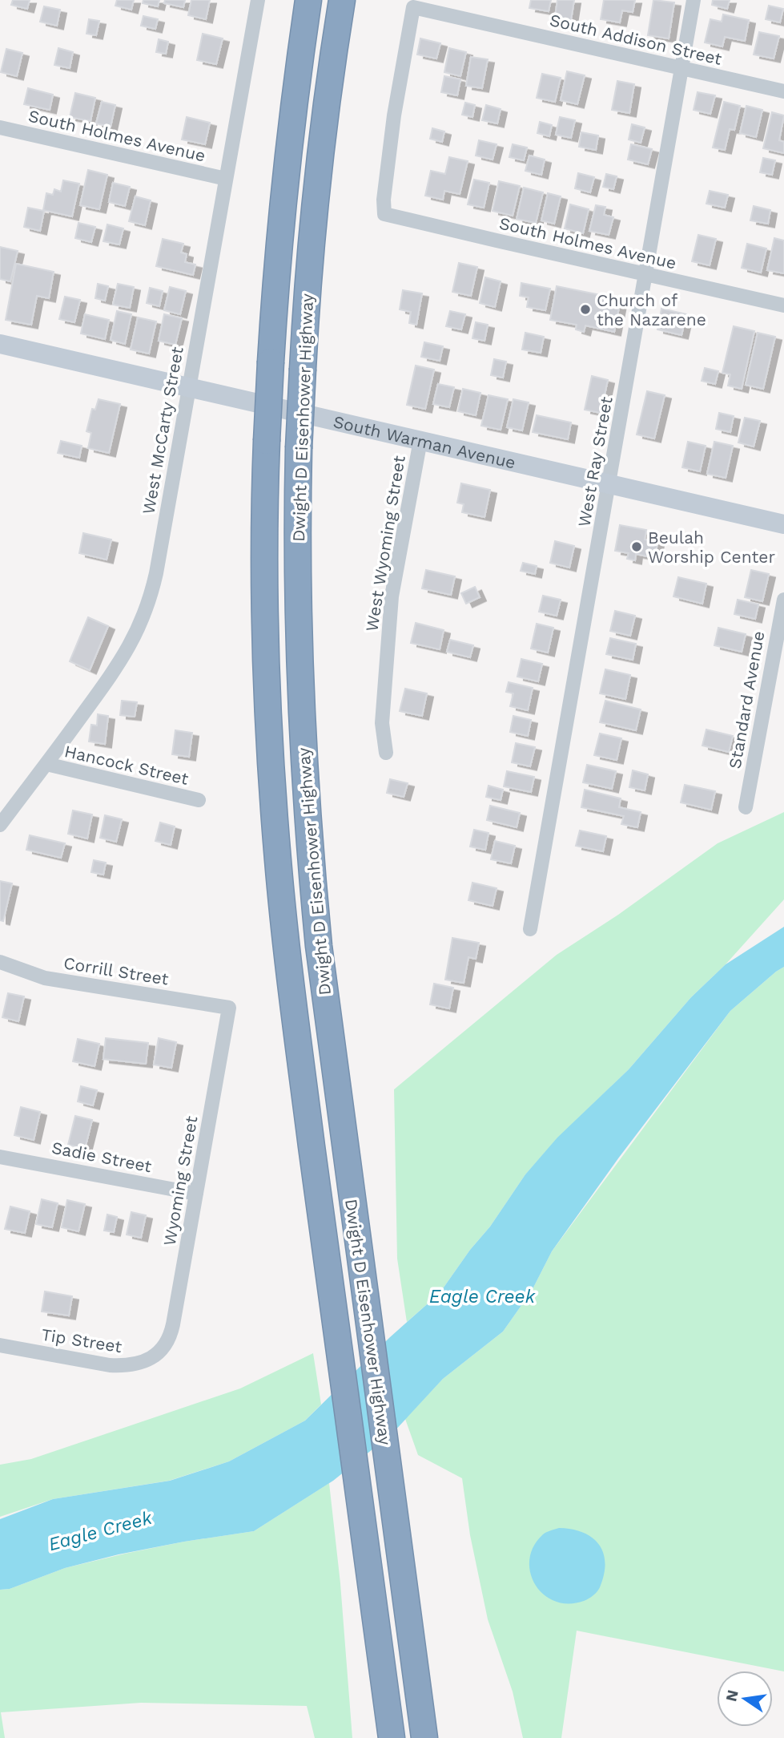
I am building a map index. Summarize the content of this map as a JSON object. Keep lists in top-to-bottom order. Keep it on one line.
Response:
{"streets":{"highway":["Dwight D Eisenhower Highway"],"main road":["South Warman Avenue"],"street":["South Addison Street","South Holmes Avenue","West McCarty Street","West Ray Street","West Wyoming Street","Standard Avenue","Hancock Street","Corrill Street","Sadie Street","Wyoming Street","Tip Street"]},"crossings":[["South Addison Street","South Holmes Avenue"],["South Addison Street","West Ray Street"],["South Holmes Avenue","West McCarty Street"],["South Holmes Avenue","West Ray Street"],["West McCarty Street","South Warman Avenue"],["West McCarty Street","Hancock Street"],["South Warman Avenue","West Ray Street"],["South Warman Avenue","West Wyoming Street"],["Corrill Street","Wyoming Street"],["Sadie Street","Wyoming Street"],["Wyoming Street","Tip Street"]],"water":["Eagle Creek"],"places":["Church of the Nazarene","Beulah Worship Center"],"north":"left"}
